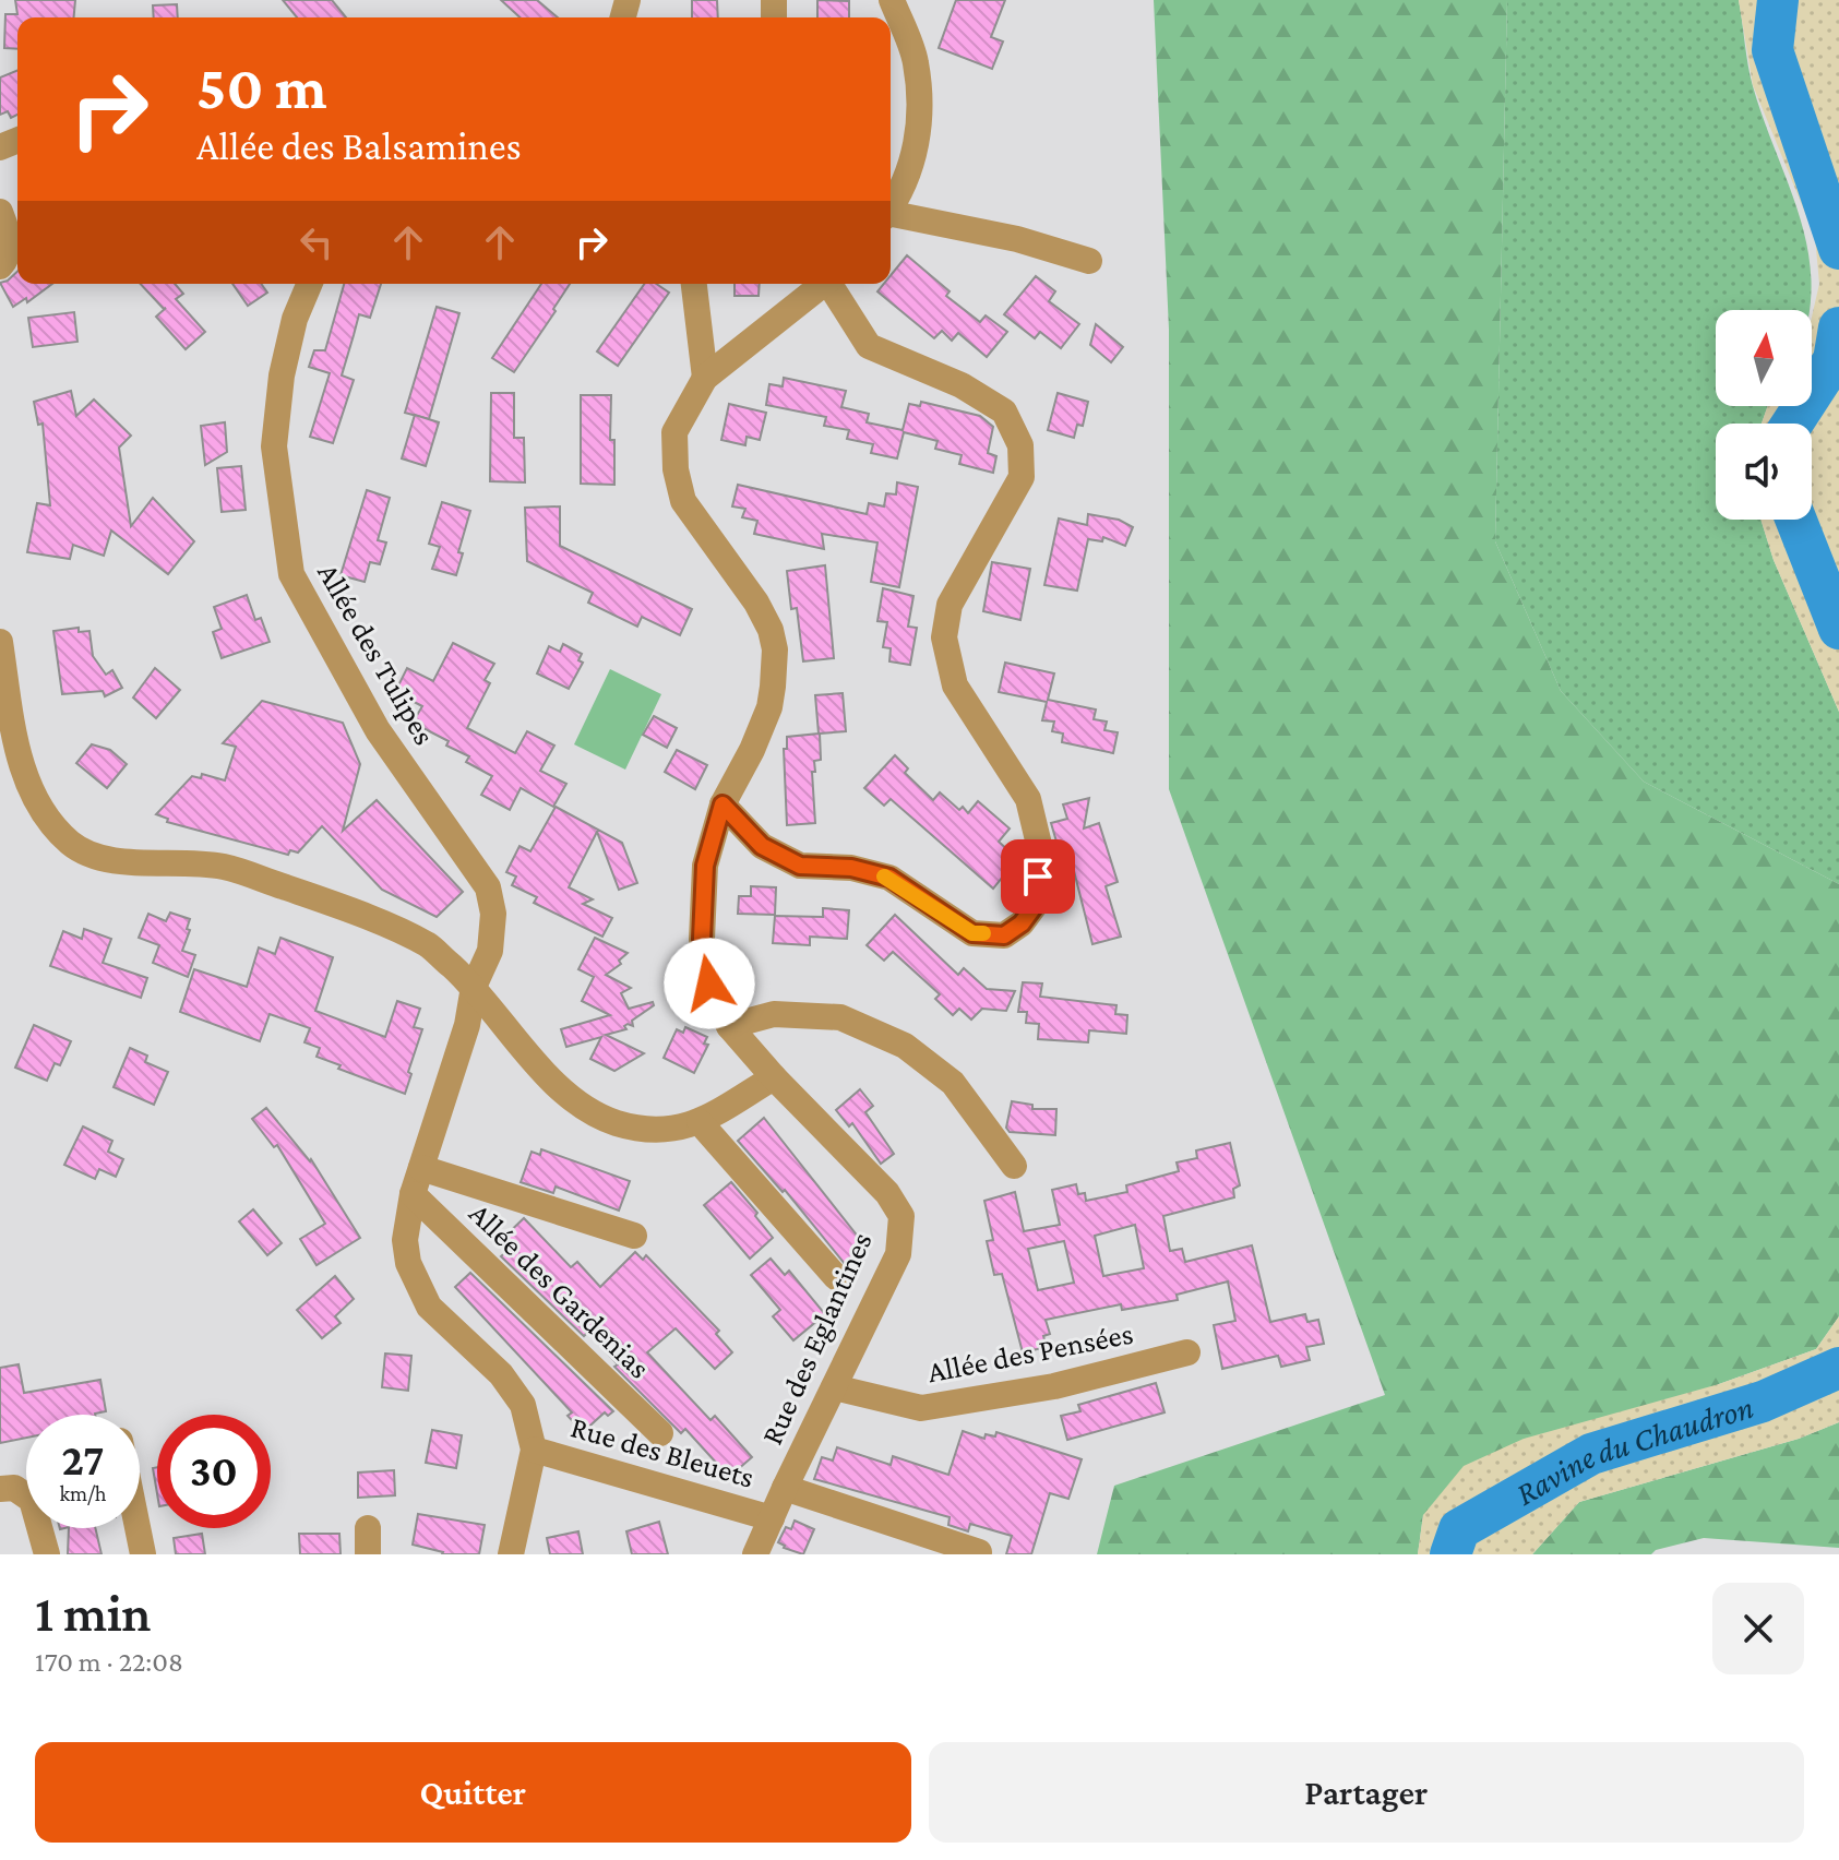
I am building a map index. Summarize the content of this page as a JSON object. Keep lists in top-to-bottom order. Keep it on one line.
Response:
{"streets":{"street":["Allée des Tulipes","Allée des Gardenias","Rue des Eglantines","Allée des Pensées","Rue des Bleuets"]},"crossings":[["Allée des Tulipes","Allée des Gardenias"],["Allée des Tulipes","Rue des Bleuets"],["Rue des Eglantines","Allée des Pensées"],["Rue des Eglantines","Rue des Bleuets"]],"water":["Ravine du Chaudron"],"north":"top","page":{"turn":["50 m","Allée des Balsamines"],"speed":"27 km/h","limit":"30","heading":["1 min","170 m · 22:08"],"buttons":["Quitter","Partager"]}}
